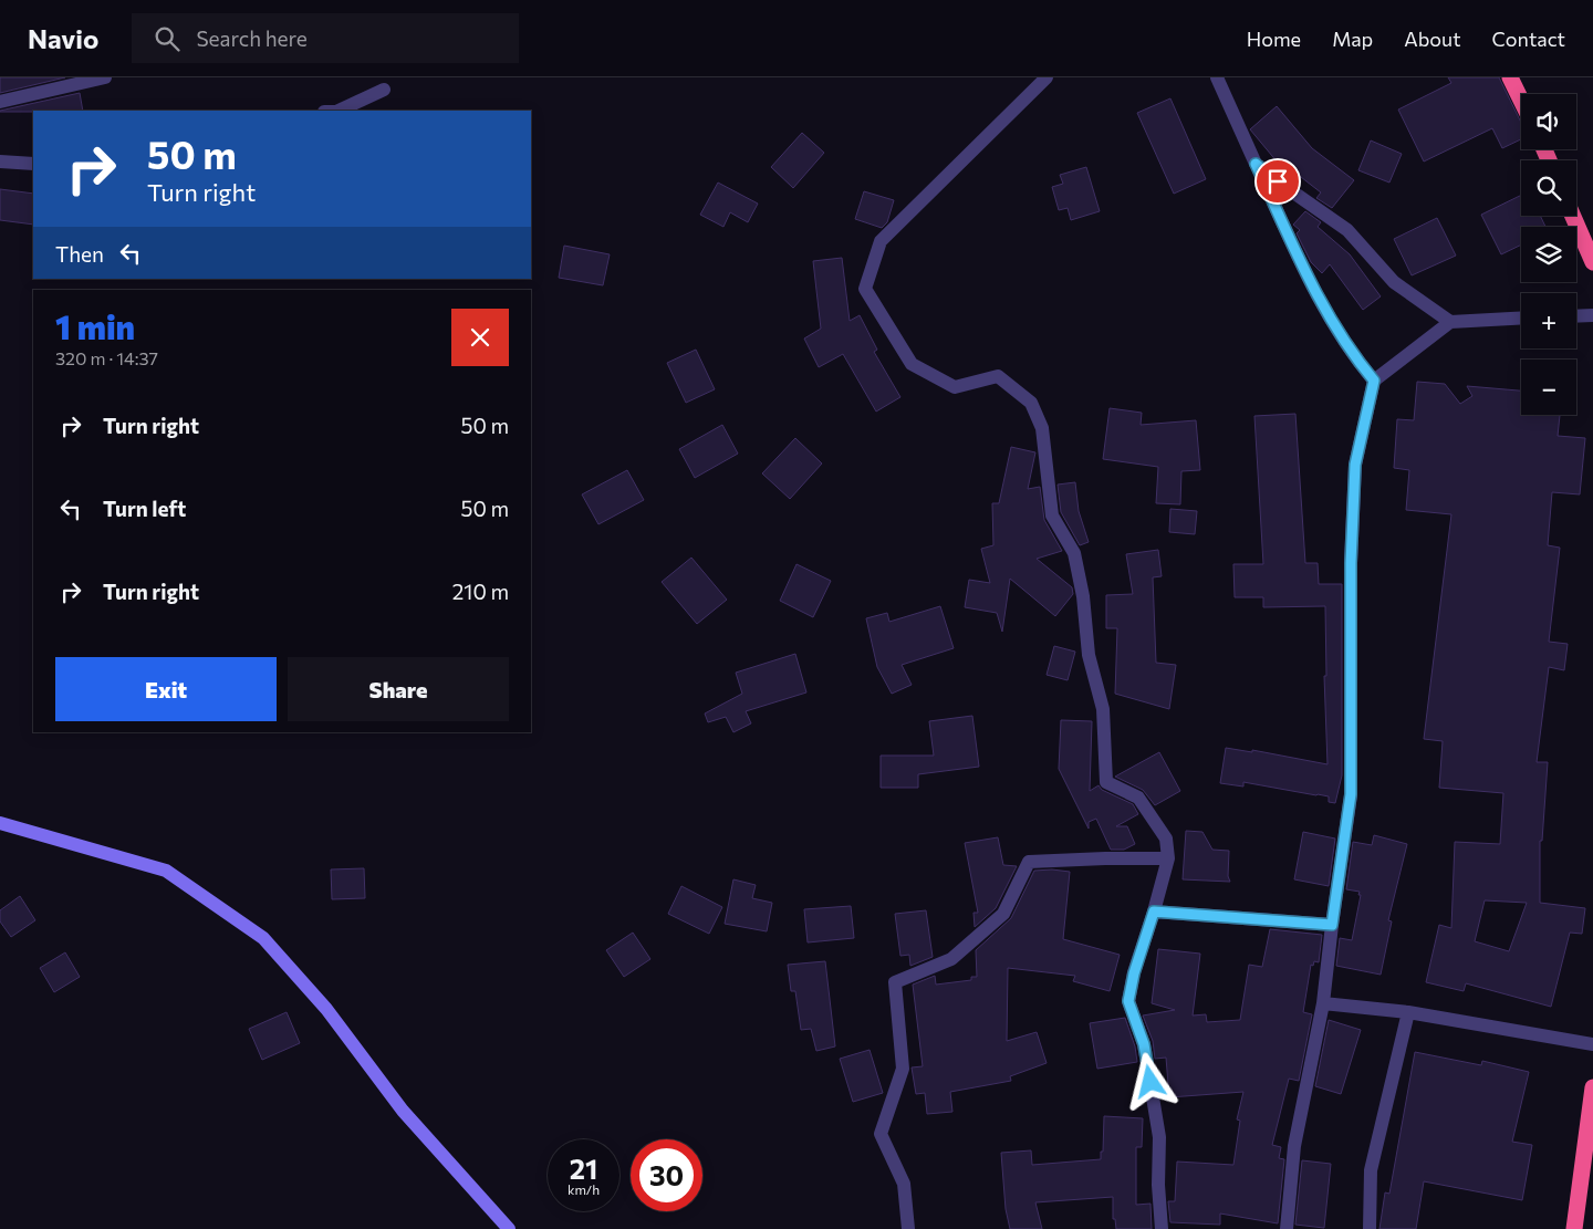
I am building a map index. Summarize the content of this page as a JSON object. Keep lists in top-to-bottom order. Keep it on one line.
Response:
{"page":{"header":"Navio","search":"Search here","nav":["Home","Map","About","Contact"],"map_buttons":["+","−"],"turn":["50 m","Turn right"],"then":"Then","heading":["1 min","320 m · 14:37"],"list":[{"name":"Turn right","value":"50 m"},{"name":"Turn left","value":"50 m"},{"name":"Turn right","value":"210 m"}],"buttons":["Exit","Share"],"speed":"21 km/h","limit":"30"}}
